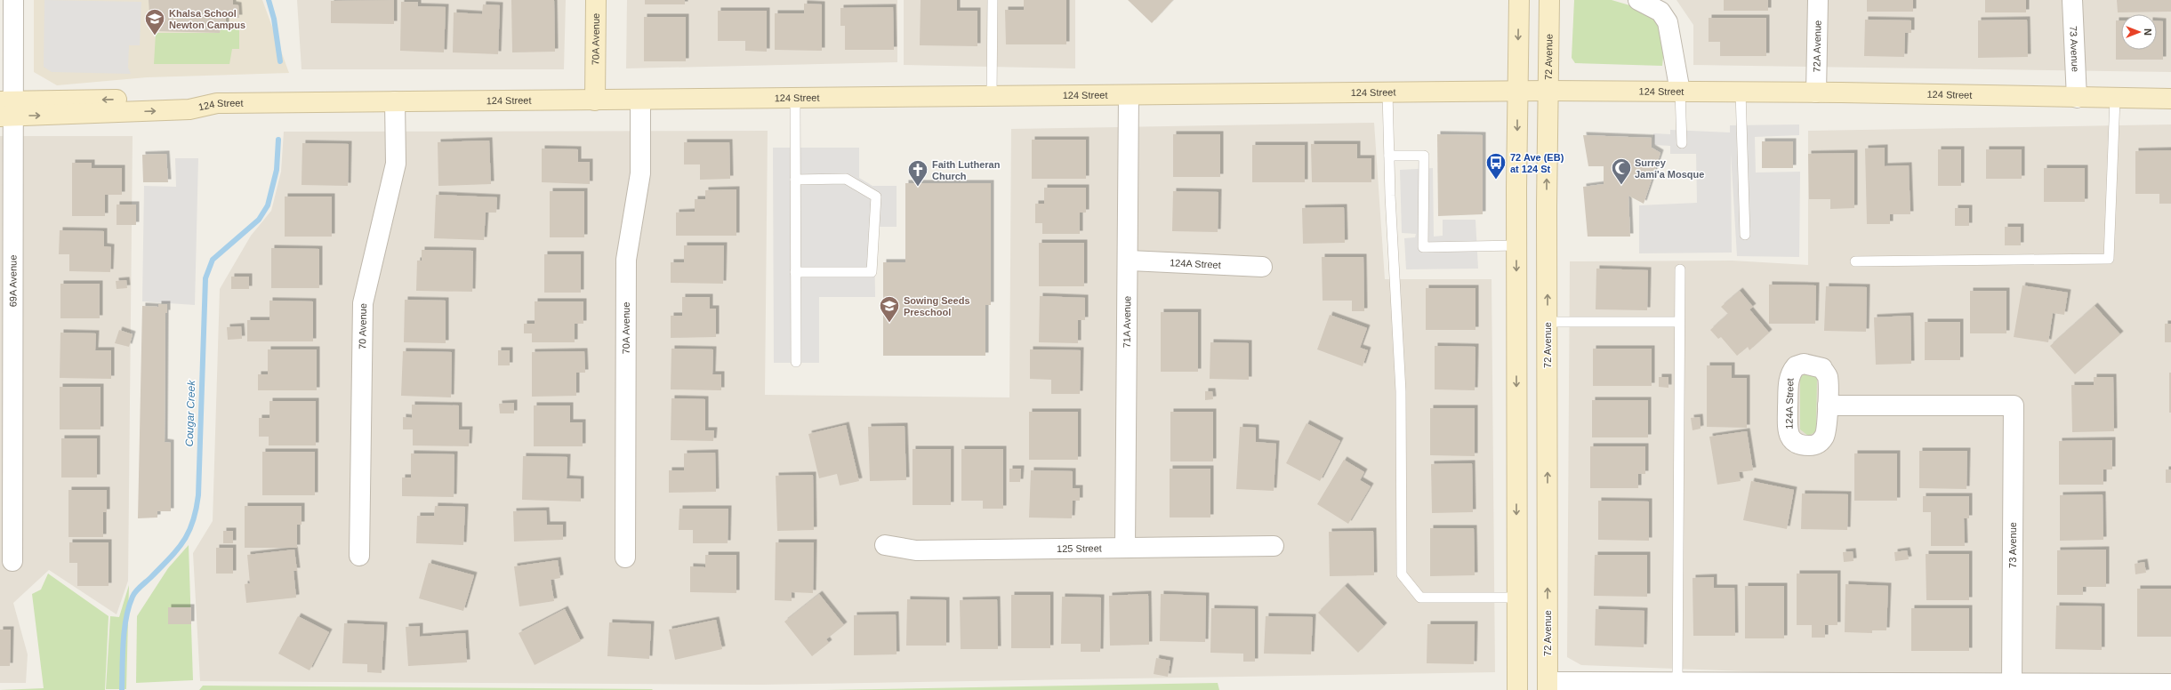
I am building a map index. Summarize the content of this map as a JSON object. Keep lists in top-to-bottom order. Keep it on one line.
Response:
{"streets":{"street":["70A Avenue","72A Avenue","73 Avenue","72 Avenue","124 Street","124A Street","69A Avenue","71A Avenue","70 Avenue","125 Street"]},"crossings":[["70A Avenue","124 Street"],["72A Avenue","124 Street"],["73 Avenue","124 Street"],["72 Avenue","124 Street"],["124 Street","69A Avenue"],["124 Street","71A Avenue"],["124 Street","70 Avenue"],["124A Street","71A Avenue"],["71A Avenue","125 Street"]],"water":["Cougar Creek"],"places":{"school or university":["Khalsa School Newton Campus","Sowing Seeds Preschool"],"bus stop":["72 Ave (EB) at 124 St"],"mosque":["Surrey Jami'a Mosque"],"church":["Faith Lutheran Church"]},"north":"right"}
